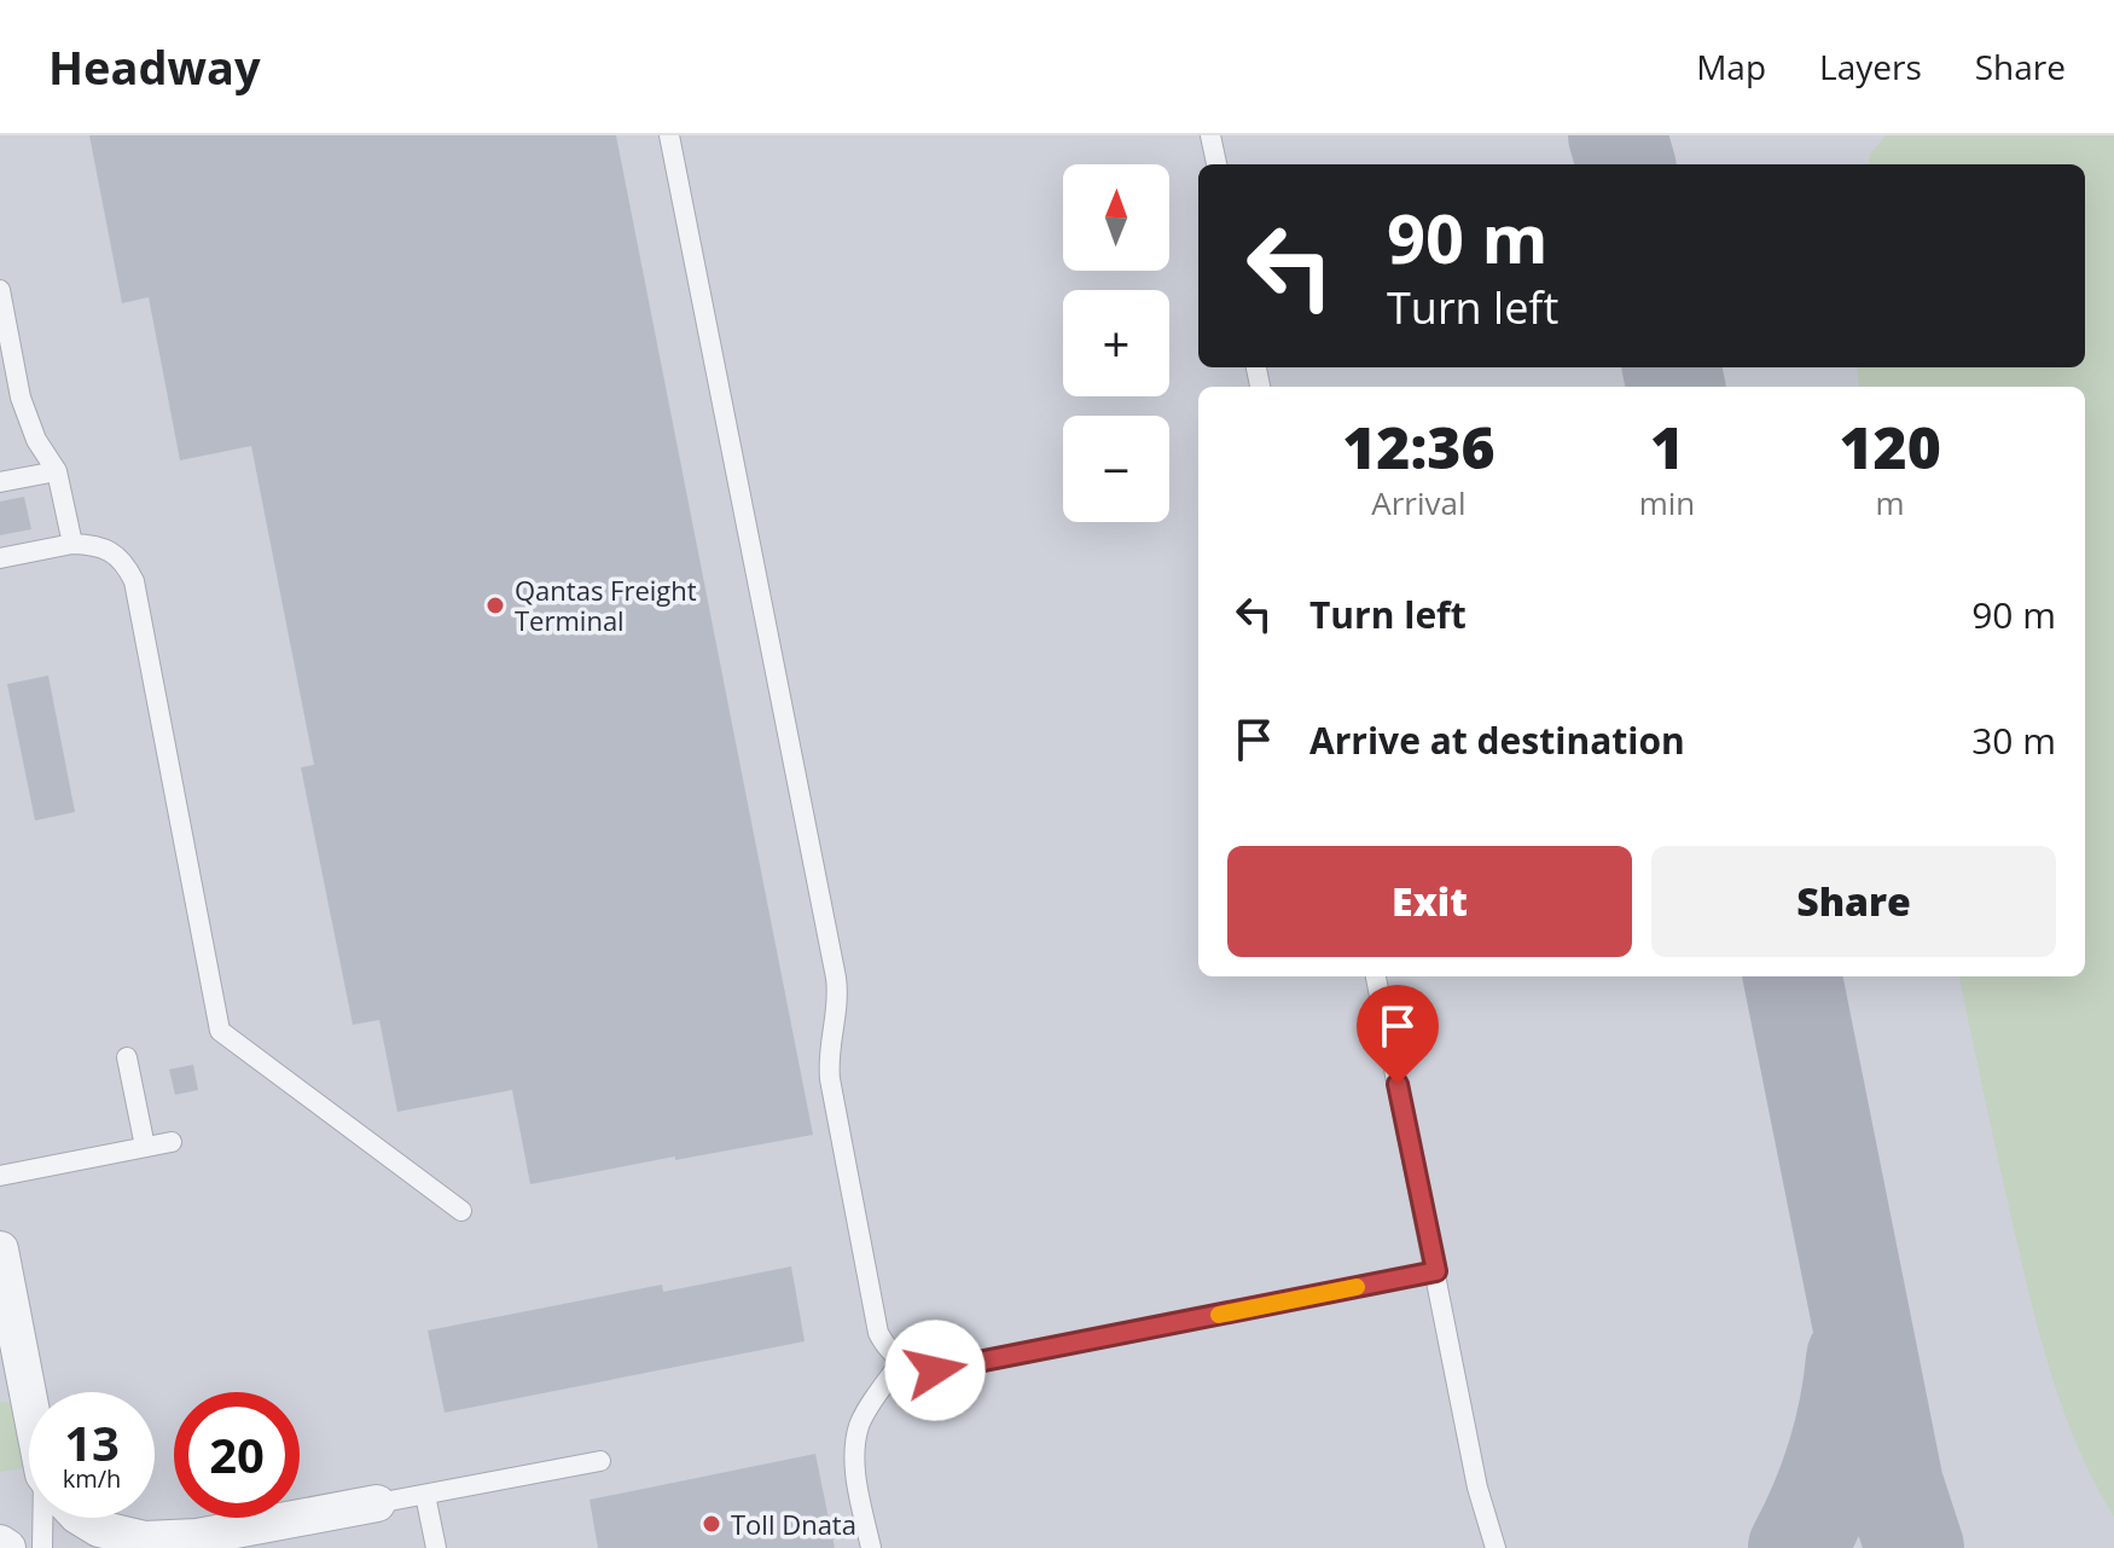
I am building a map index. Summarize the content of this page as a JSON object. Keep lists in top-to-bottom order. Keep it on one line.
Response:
{"places":["Qantas Freight Terminal","Toll Dnata"],"north":"top","page":{"header":"Headway","nav":["Map","Layers","Share"],"map_buttons":["+","−"],"turn":["90 m","Turn left"],"eta":["12:36","Arrival","1","min","120","m"],"list":[{"name":"Turn left","value":"90 m"},{"name":"Arrive at destination","value":"30 m"}],"buttons":["Exit","Share"],"speed":"13 km/h","limit":"20"}}
